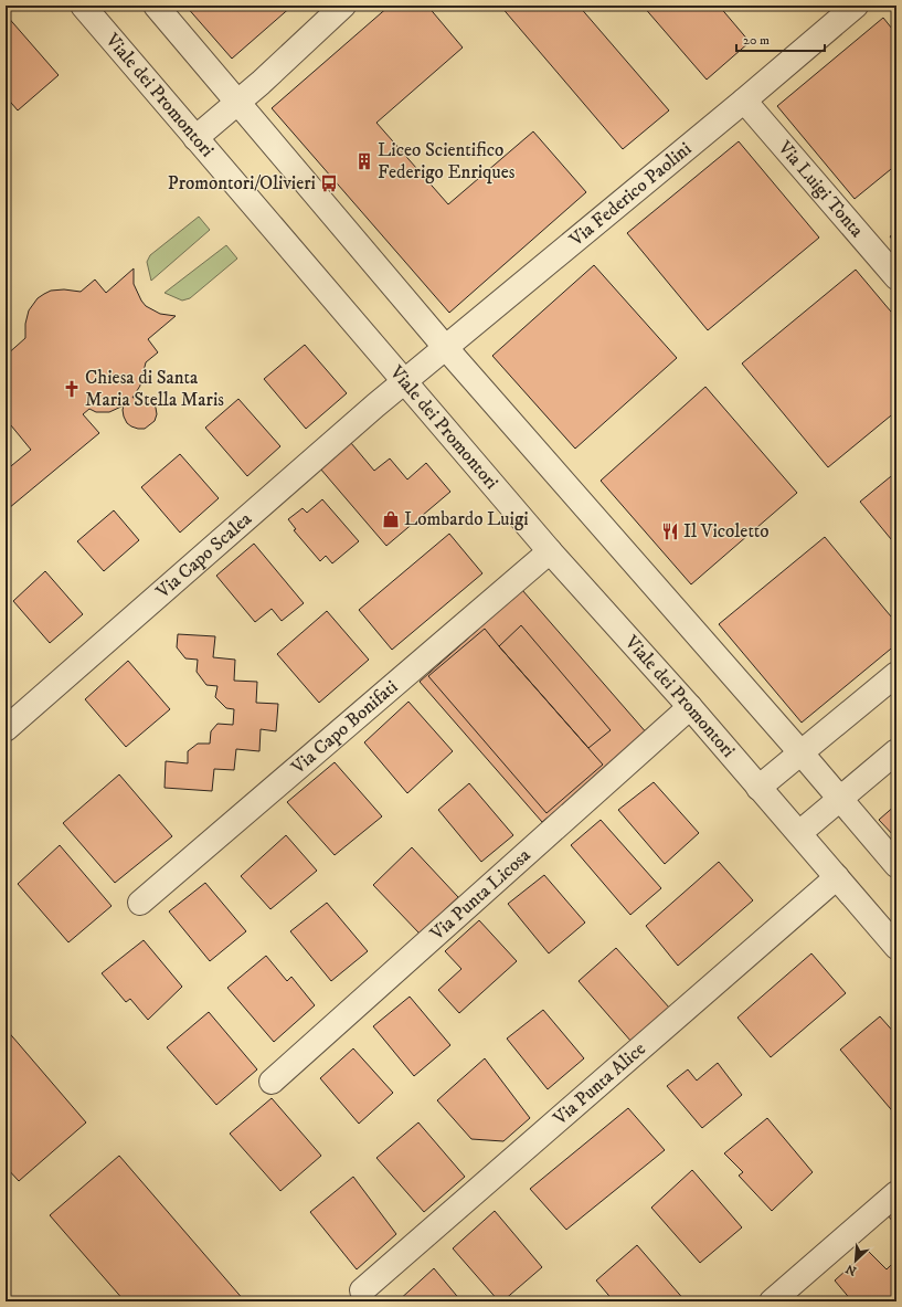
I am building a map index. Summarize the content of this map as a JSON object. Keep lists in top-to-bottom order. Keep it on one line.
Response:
{"streets":{"street":["Viale dei Promontori","Via Luigi Tonta","Via Federico Paolini","Via Capo Scalea","Via Capo Bonifati","Via Punta Licosa","Via Punta Alice"]},"crossings":[["Viale dei Promontori","Via Federico Paolini"],["Viale dei Promontori","Via Capo Scalea"],["Viale dei Promontori","Via Capo Bonifati"],["Viale dei Promontori","Via Punta Licosa"],["Viale dei Promontori","Via Punta Alice"],["Via Luigi Tonta","Via Federico Paolini"],["Via Federico Paolini","Via Capo Scalea"]],"places":{"building":["Liceo Scientifico Federigo Enriques"],"bus stop":["Promontori/Olivieri"],"church":["Chiesa di Santa Maria Stella Maris"],"shop":["Lombardo Luigi"],"restaurant":["Il Vicoletto"]},"scale_bar":"20 m","north":"bottom left"}
